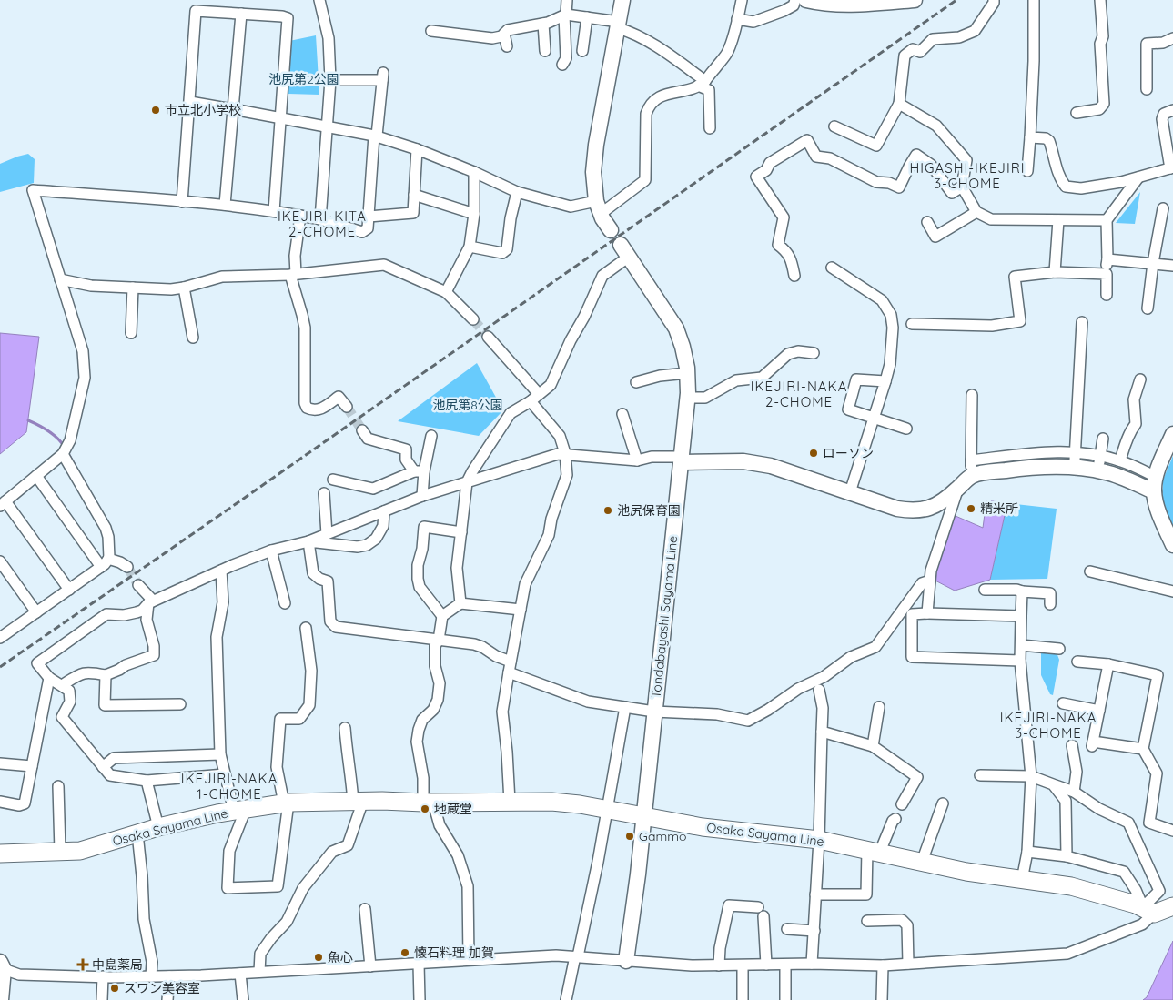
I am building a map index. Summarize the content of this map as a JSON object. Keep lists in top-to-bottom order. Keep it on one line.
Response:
{"streets":{"main road":["Tondabayashi Sayama Line","Osaka Sayama Line"]},"crossings":[["Tondabayashi Sayama Line","Osaka Sayama Line"]],"districts":["HIGASHI-IKEJIRI 3-CHOME","IKEJIRI-KITA 2-CHOME","IKEJIRI-NAKA 2-CHOME","IKEJIRI-NAKA 3-CHOME","IKEJIRI-NAKA 1-CHOME"],"parks":["池尻第2公園","池尻第8公園"],"places":{"other":["市立北小学校","ローソン","精米所","池尻保育園","地蔵堂","Gammo","懐石料理 加賀","魚心","スワン美容室"],"health":["中島薬局"]}}
